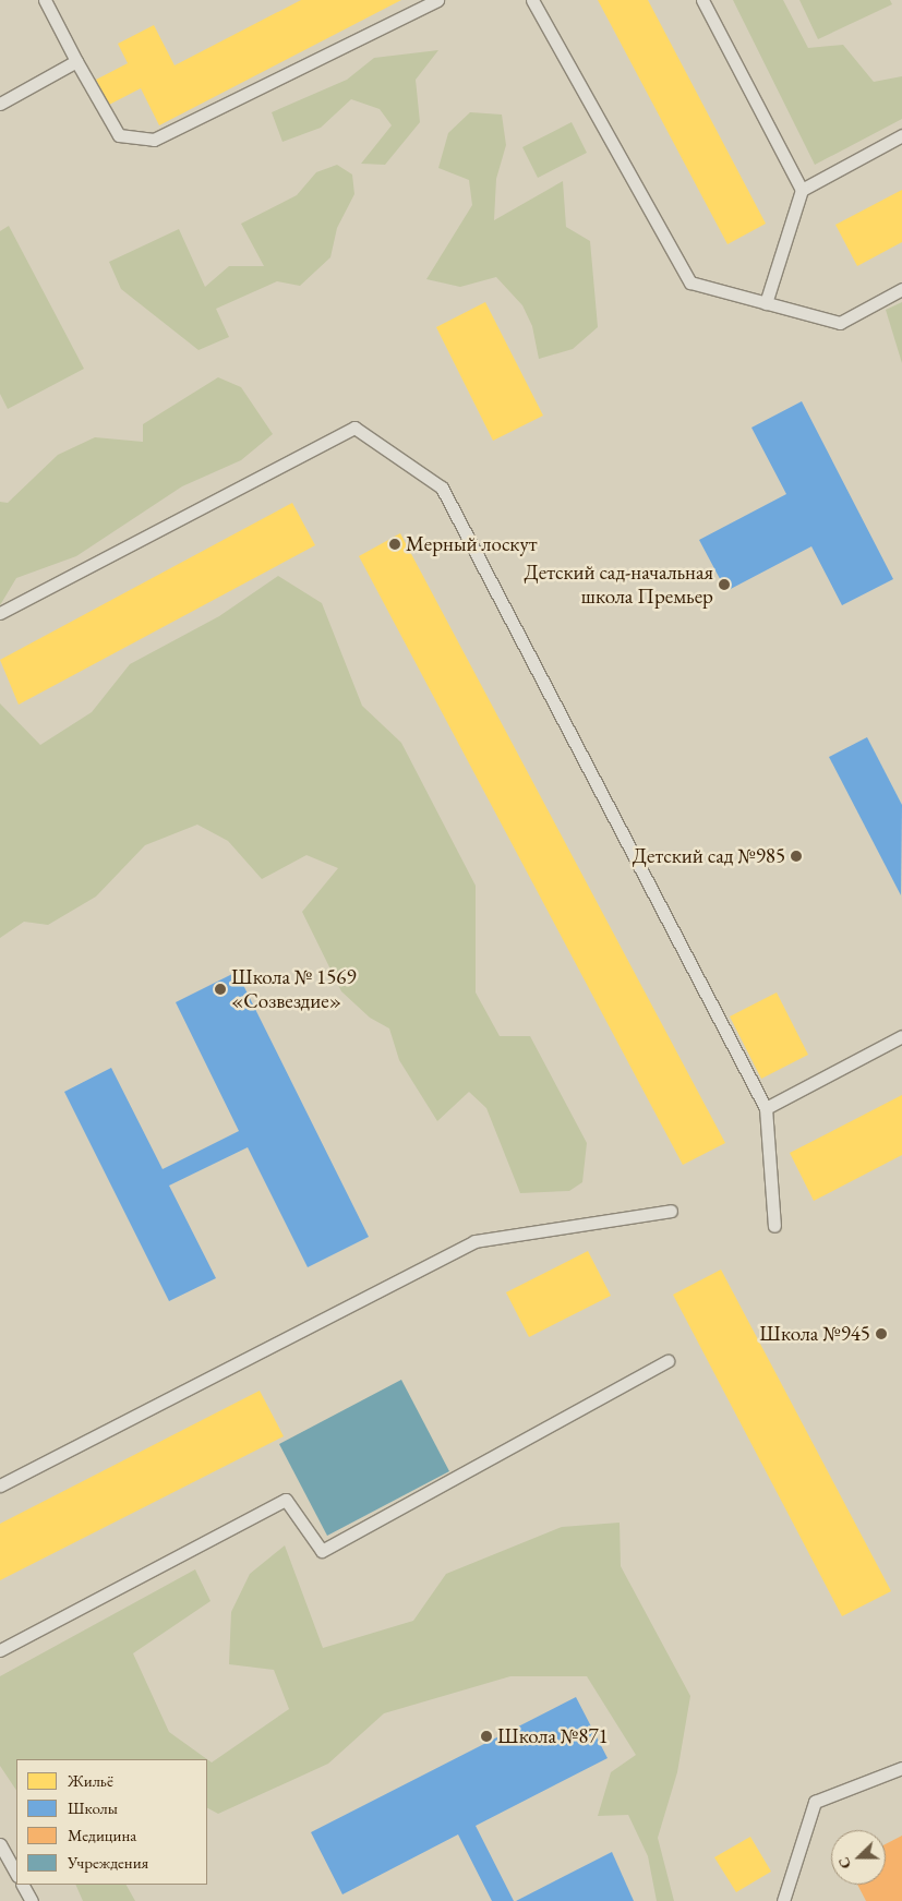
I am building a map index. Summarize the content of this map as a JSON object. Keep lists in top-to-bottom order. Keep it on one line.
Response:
{"places":["Мерный лоскут","Детский сад-начальная школа Премьер","Детский сад №985","Школа № 1569 «Созвездие»","Школа №945","Школа №871"],"legend":["Жильё","Школы","Медицина","Учреждения"],"north":"left"}
